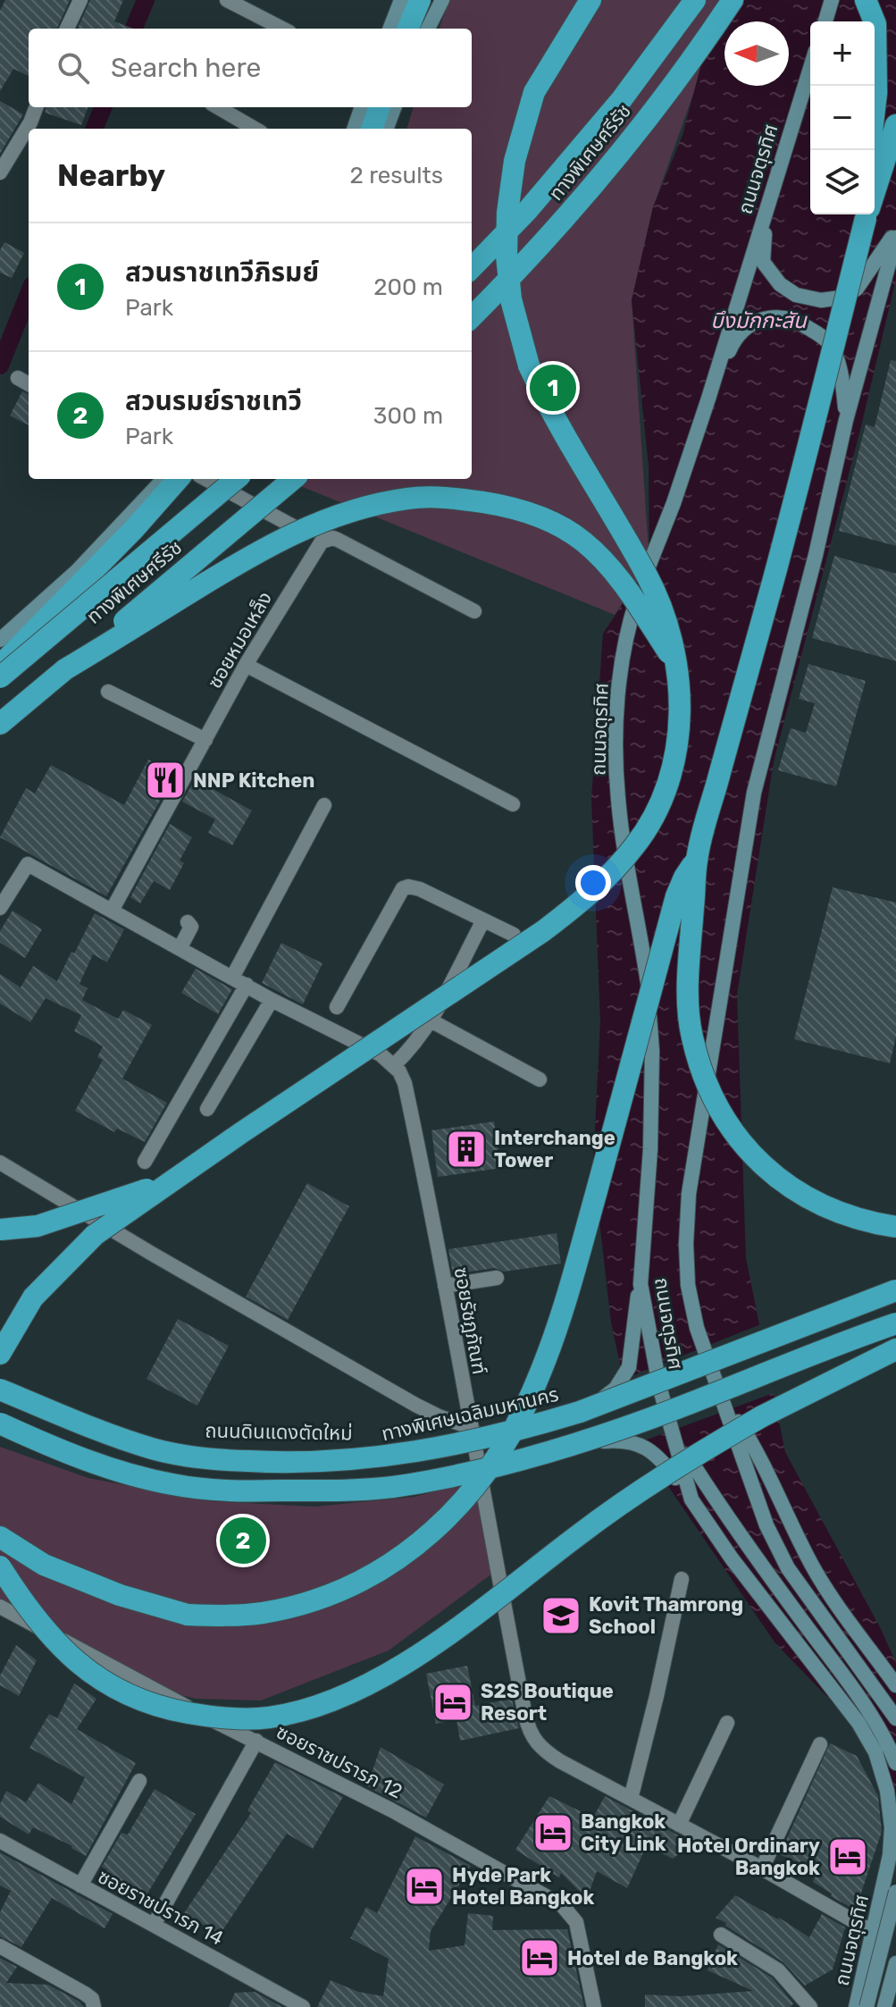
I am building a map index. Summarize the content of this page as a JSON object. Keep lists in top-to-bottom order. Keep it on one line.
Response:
{"streets":{"highway":["ทางพิเศษศรีรัช","ทางพิเศษเฉลิมมหานคร"],"main road":["ถนนจตุรทิศ","ถนนดินแดงตัดใหม่"],"street":["ซอยหมอเหล็ง","ซอยรัชฎภัณฑ์","ซอยราชปรารภ 12","ซอยราชปรารภ 14"]},"crossings":[["ถนนจตุรทิศ","ซอยรัชฎภัณฑ์"],["ถนนจตุรทิศ","ถนนดินแดงตัดใหม่"],["ซอยรัชฎภัณฑ์","ถนนดินแดงตัดใหม่"]],"water":["บึงมักกะสัน"],"places":{"restaurant":["NNP Kitchen"],"building":["Interchange Tower"],"school or university":["Kovit Thamrong School"],"hotel":["S2S Boutique Resort","Bangkok City Link","Hotel Ordinary Bangkok","Hyde Park Hotel Bangkok","Hotel de Bangkok"]},"north":"left","page":{"map_buttons":["+","−"],"search":"Search here","heading":["Nearby","2 results"],"list":[{"mark":"1","name":"สวนราชเทวีภิรมย์","note":"Park","value":"200 m"},{"mark":"2","name":"สวนรมย์ราชเทวี","note":"Park","value":"300 m"}],"pins":["1","2"]}}
